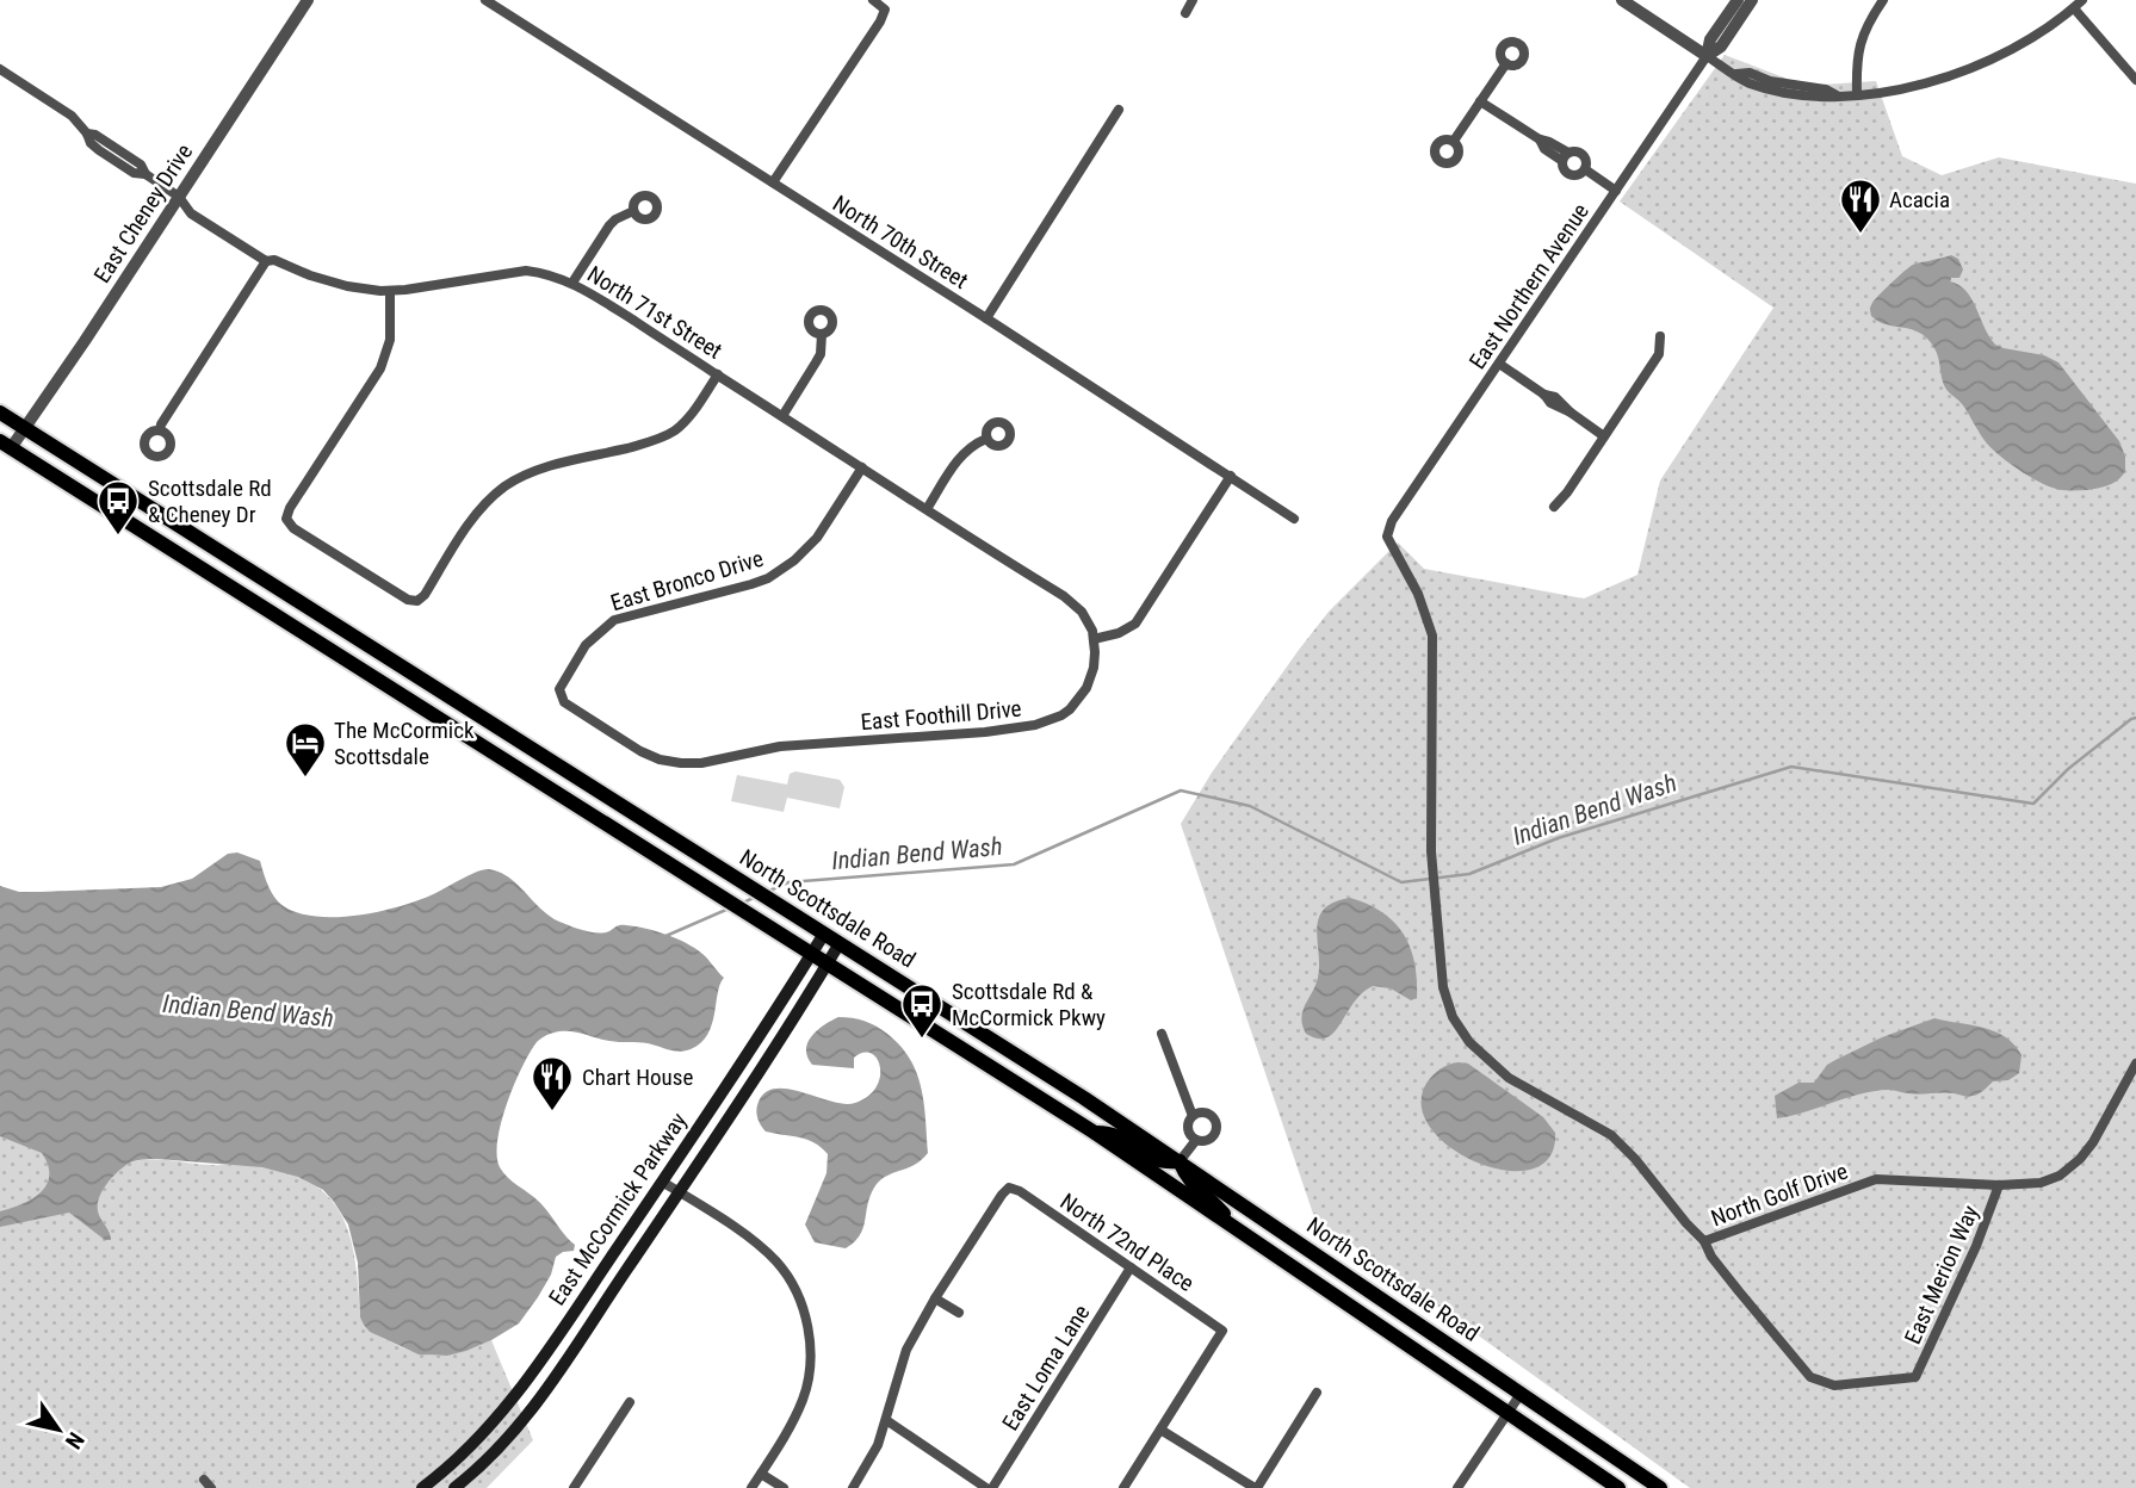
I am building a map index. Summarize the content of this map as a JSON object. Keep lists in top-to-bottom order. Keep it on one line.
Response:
{"streets":{"main road":["North Scottsdale Road","East McCormick Parkway"],"street":["East Cheney Drive","North 70th Street","East Northern Avenue","North 71st Street","East Bronco Drive","East Foothill Drive","North Golf Drive","North 72nd Place","East Merion Way","East Loma Lane"]},"crossings":[["East Cheney Drive","North 71st Street"],["East Cheney Drive","North Scottsdale Road"],["East Northern Avenue","North Golf Drive"],["North 71st Street","East Bronco Drive"],["North 71st Street","East Foothill Drive"],["East Bronco Drive","East Foothill Drive"],["North Scottsdale Road","East McCormick Parkway"],["North Golf Drive","East Merion Way"],["North 72nd Place","East Loma Lane"]],"water":["Indian Bend Wash"],"places":{"restaurant":["Acacia","Chart House"],"bus stop":["Scottsdale Rd & Cheney Dr","Scottsdale Rd & McCormick Pkwy"],"hotel":["The McCormick Scottsdale"]},"north":"bottom right"}
